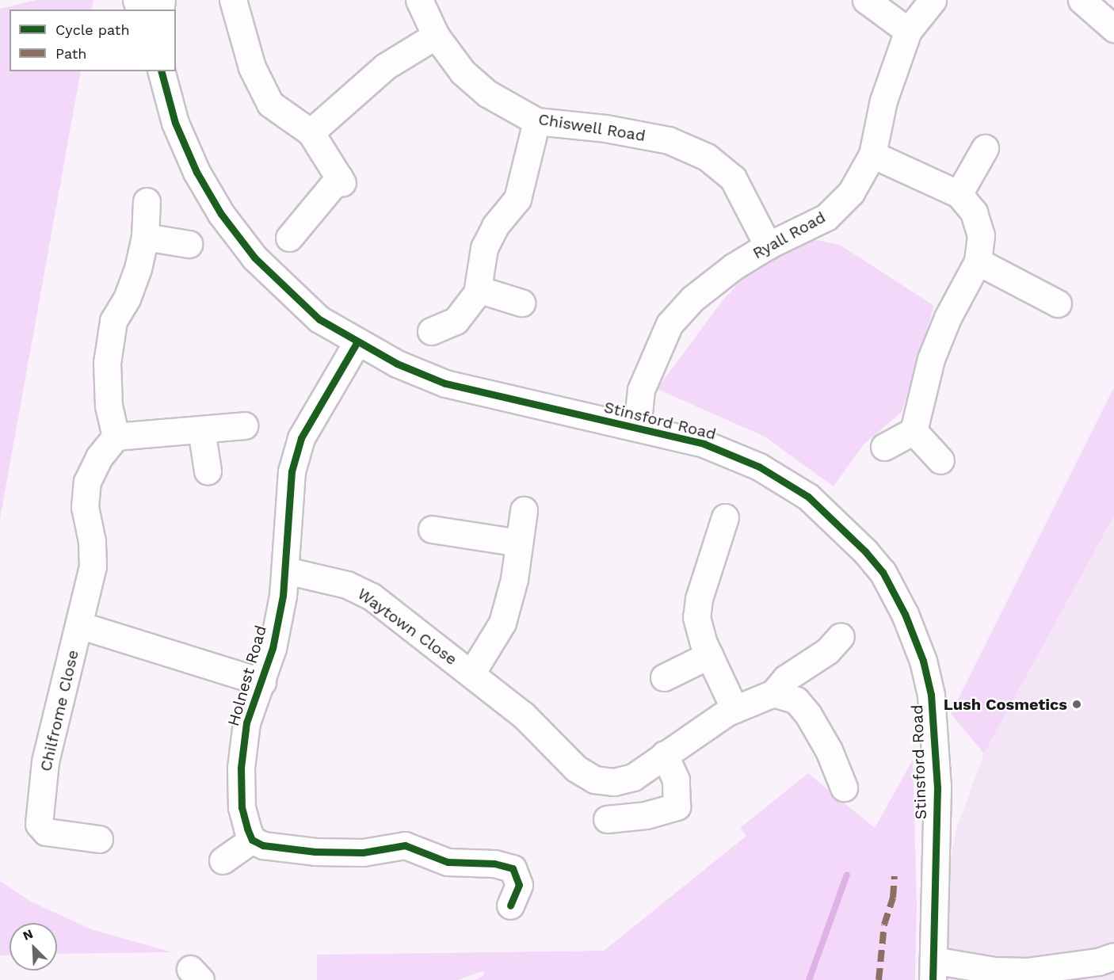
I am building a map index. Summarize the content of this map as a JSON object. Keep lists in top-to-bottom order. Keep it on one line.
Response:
{"streets":{"street":["Chiswell Road","Ryall Road","Stinsford Road","Waytown Close","Holnest Road","Chilfrome Close"]},"crossings":[["Chiswell Road","Ryall Road"],["Ryall Road","Stinsford Road"],["Stinsford Road","Holnest Road"],["Waytown Close","Holnest Road"]],"places":["Lush Cosmetics"],"legend":["Cycle path","Path"],"north":"top left"}
